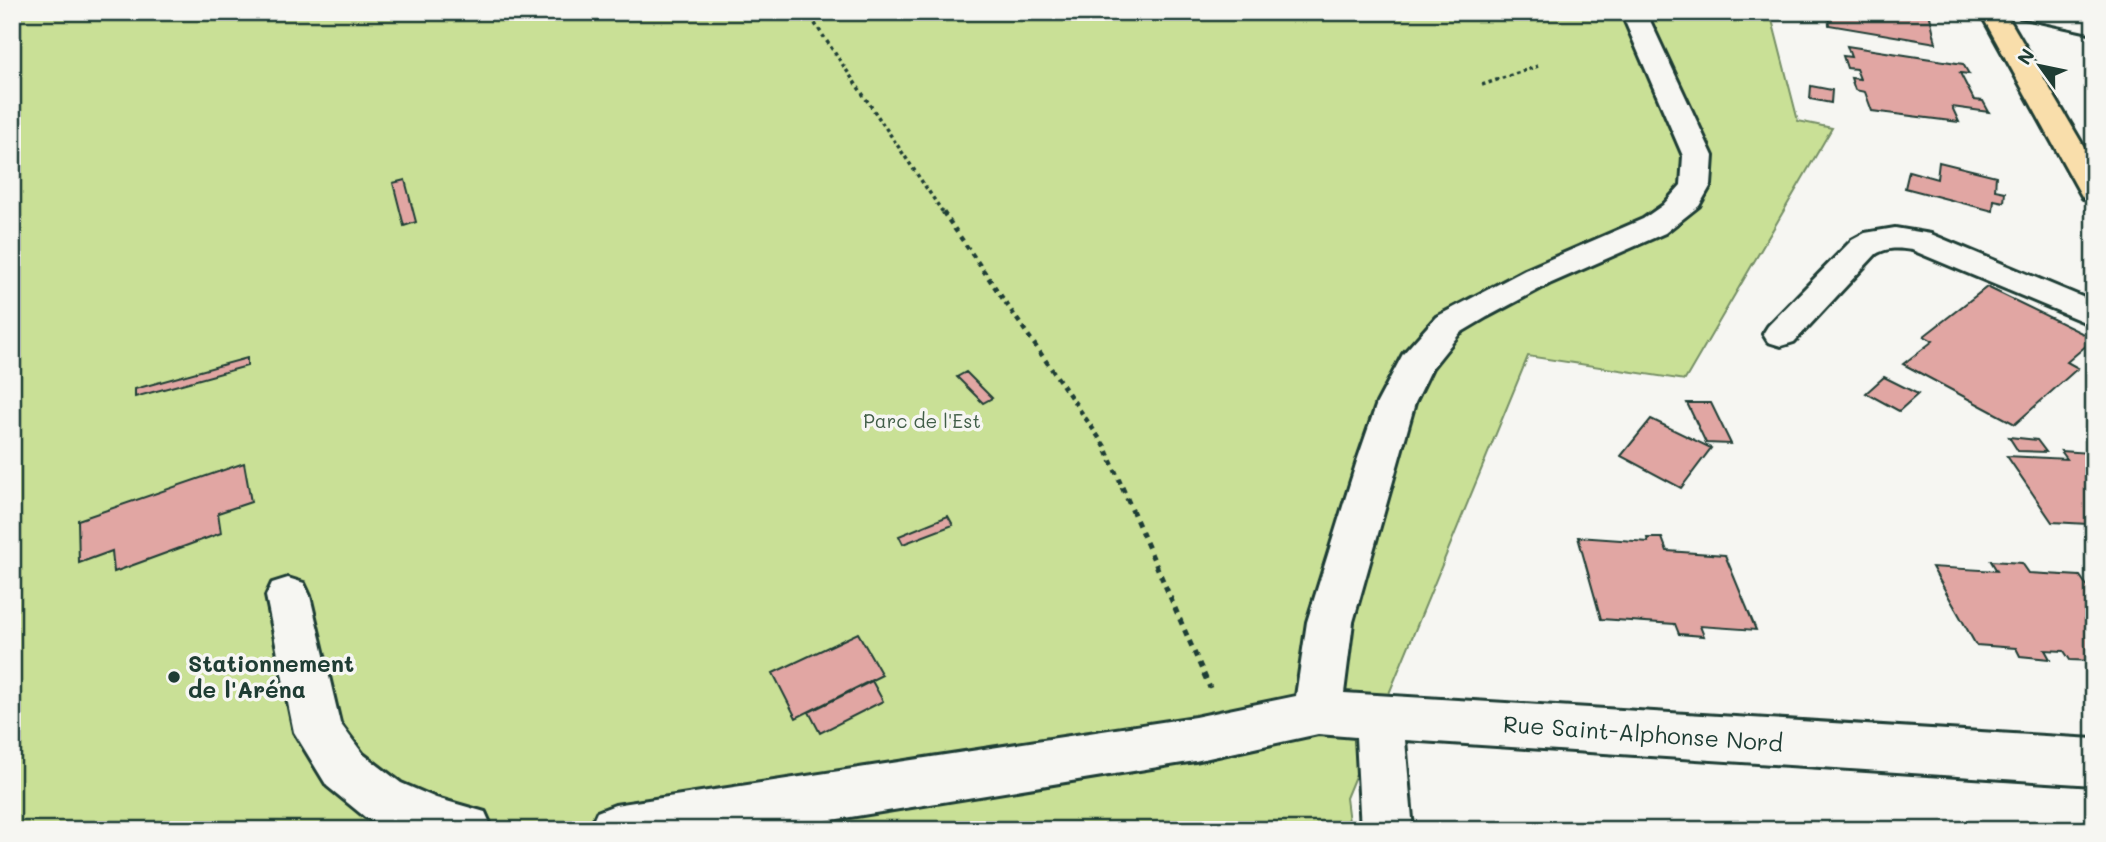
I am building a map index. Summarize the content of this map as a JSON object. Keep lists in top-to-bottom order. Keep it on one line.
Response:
{"streets":{"street":["Rue Saint-Alphonse Nord"]},"parks":["Parc de l'Est"],"places":["Stationnement de l'Aréna"],"north":"top left"}
